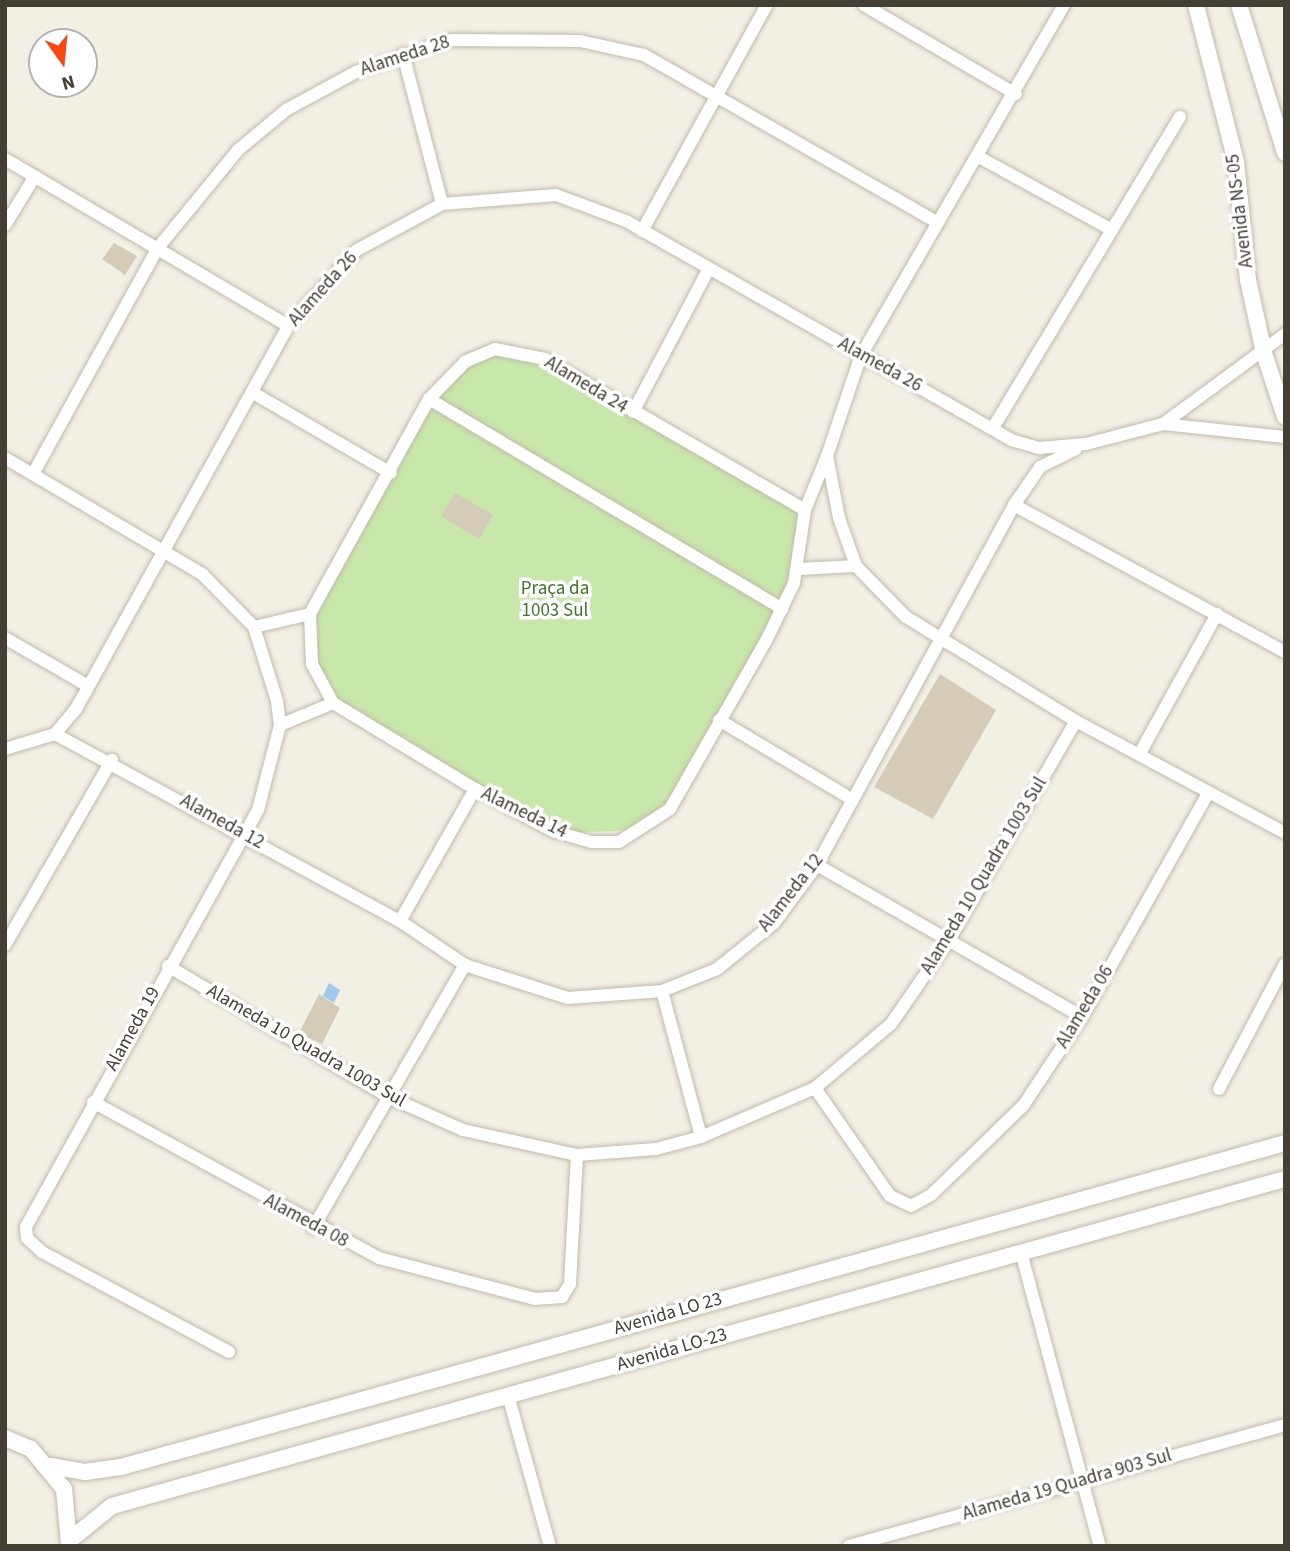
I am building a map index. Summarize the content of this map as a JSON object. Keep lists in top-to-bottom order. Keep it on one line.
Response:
{"streets":{"street":["Alameda 28","Avenida NS-05","Alameda 26","Alameda 24","Alameda 14","Alameda 12","Alameda 10 Quadra 1003 Sul","Alameda 06","Alameda 19","Alameda 08","Avenida LO 23","Avenida LO-23","Alameda 19 Quadra 903 Sul"]},"crossings":[["Alameda 26","Alameda 12"],["Alameda 24","Alameda 14"],["Alameda 12","Alameda 19"],["Alameda 10 Quadra 1003 Sul","Alameda 06"],["Alameda 10 Quadra 1003 Sul","Alameda 19"],["Alameda 10 Quadra 1003 Sul","Alameda 08"],["Alameda 19","Alameda 08"]],"parks":["Praça da 1003 Sul"],"north":"bottom"}
